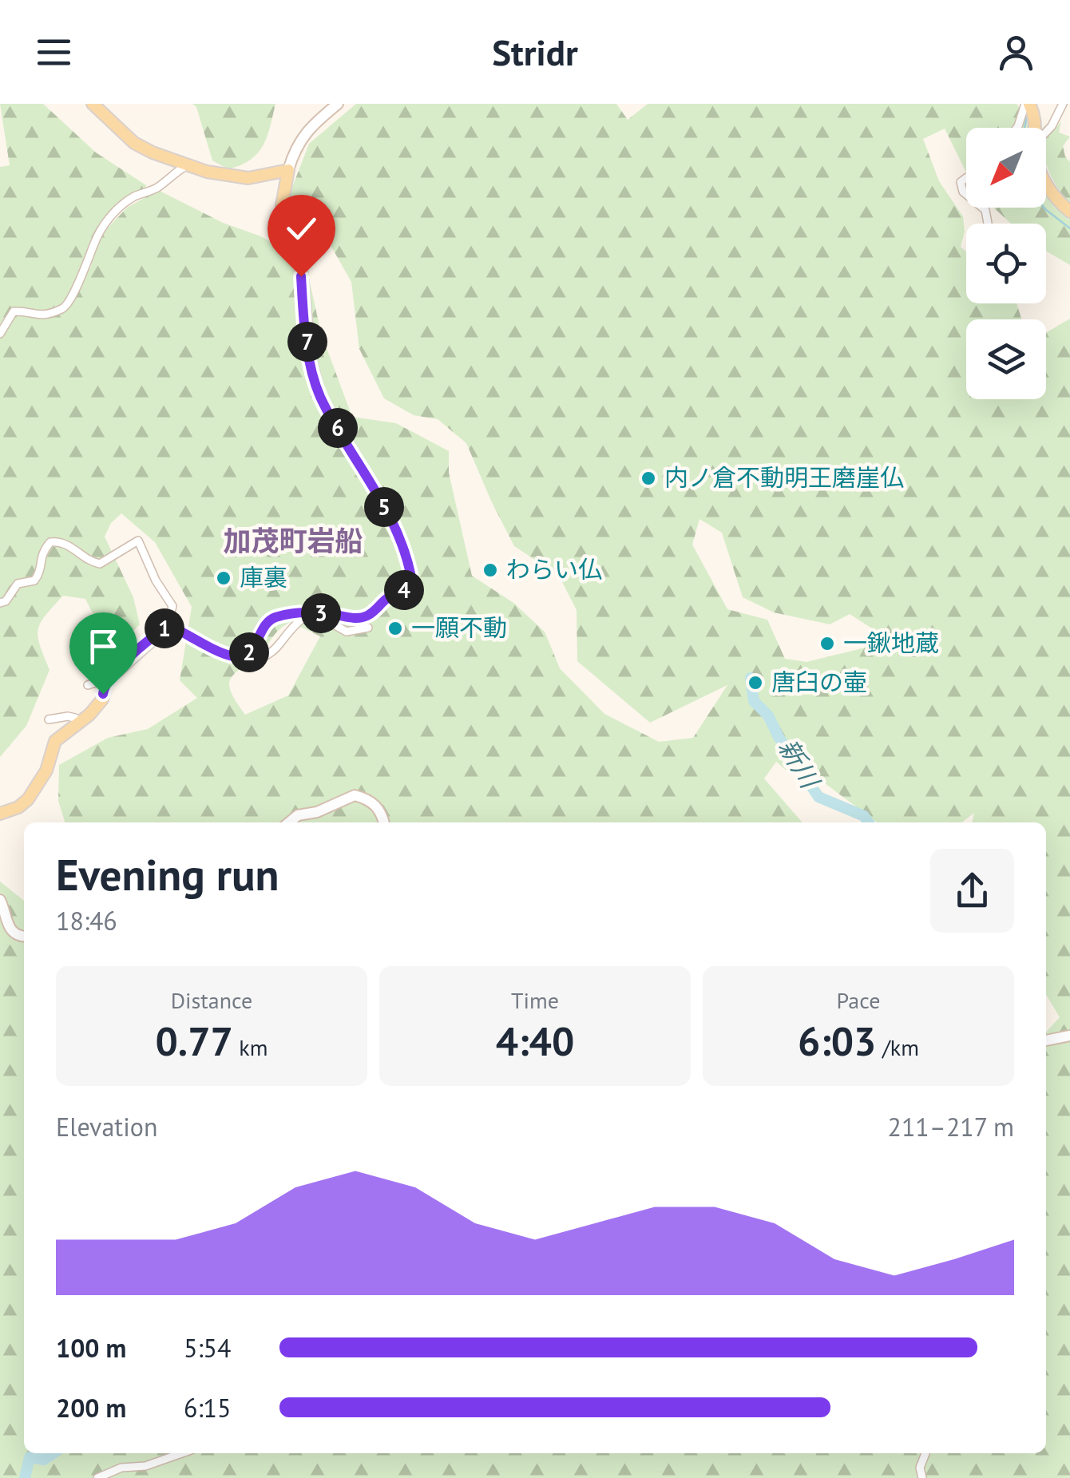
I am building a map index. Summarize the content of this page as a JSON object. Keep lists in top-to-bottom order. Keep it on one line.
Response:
{"districts":["加茂町岩船"],"water":["新川"],"places":["内ノ倉不動明王磨崖仏","わらい仏","庫裏","一願不動","一鍬地蔵","唐臼の壷"],"north":"bottom left","page":{"header":"Stridr","pins":["7","6","5","4","3","1","2"],"heading":["Evening run","18:46"],"stats":[["Distance","0.77 km"],["Time","4:40"],["Pace","6:03 /km"]],"chart":["Elevation","211–217 m"],"list":[{"name":"100 m","note":"5:54"},{"name":"200 m","note":"6:15"}]}}
